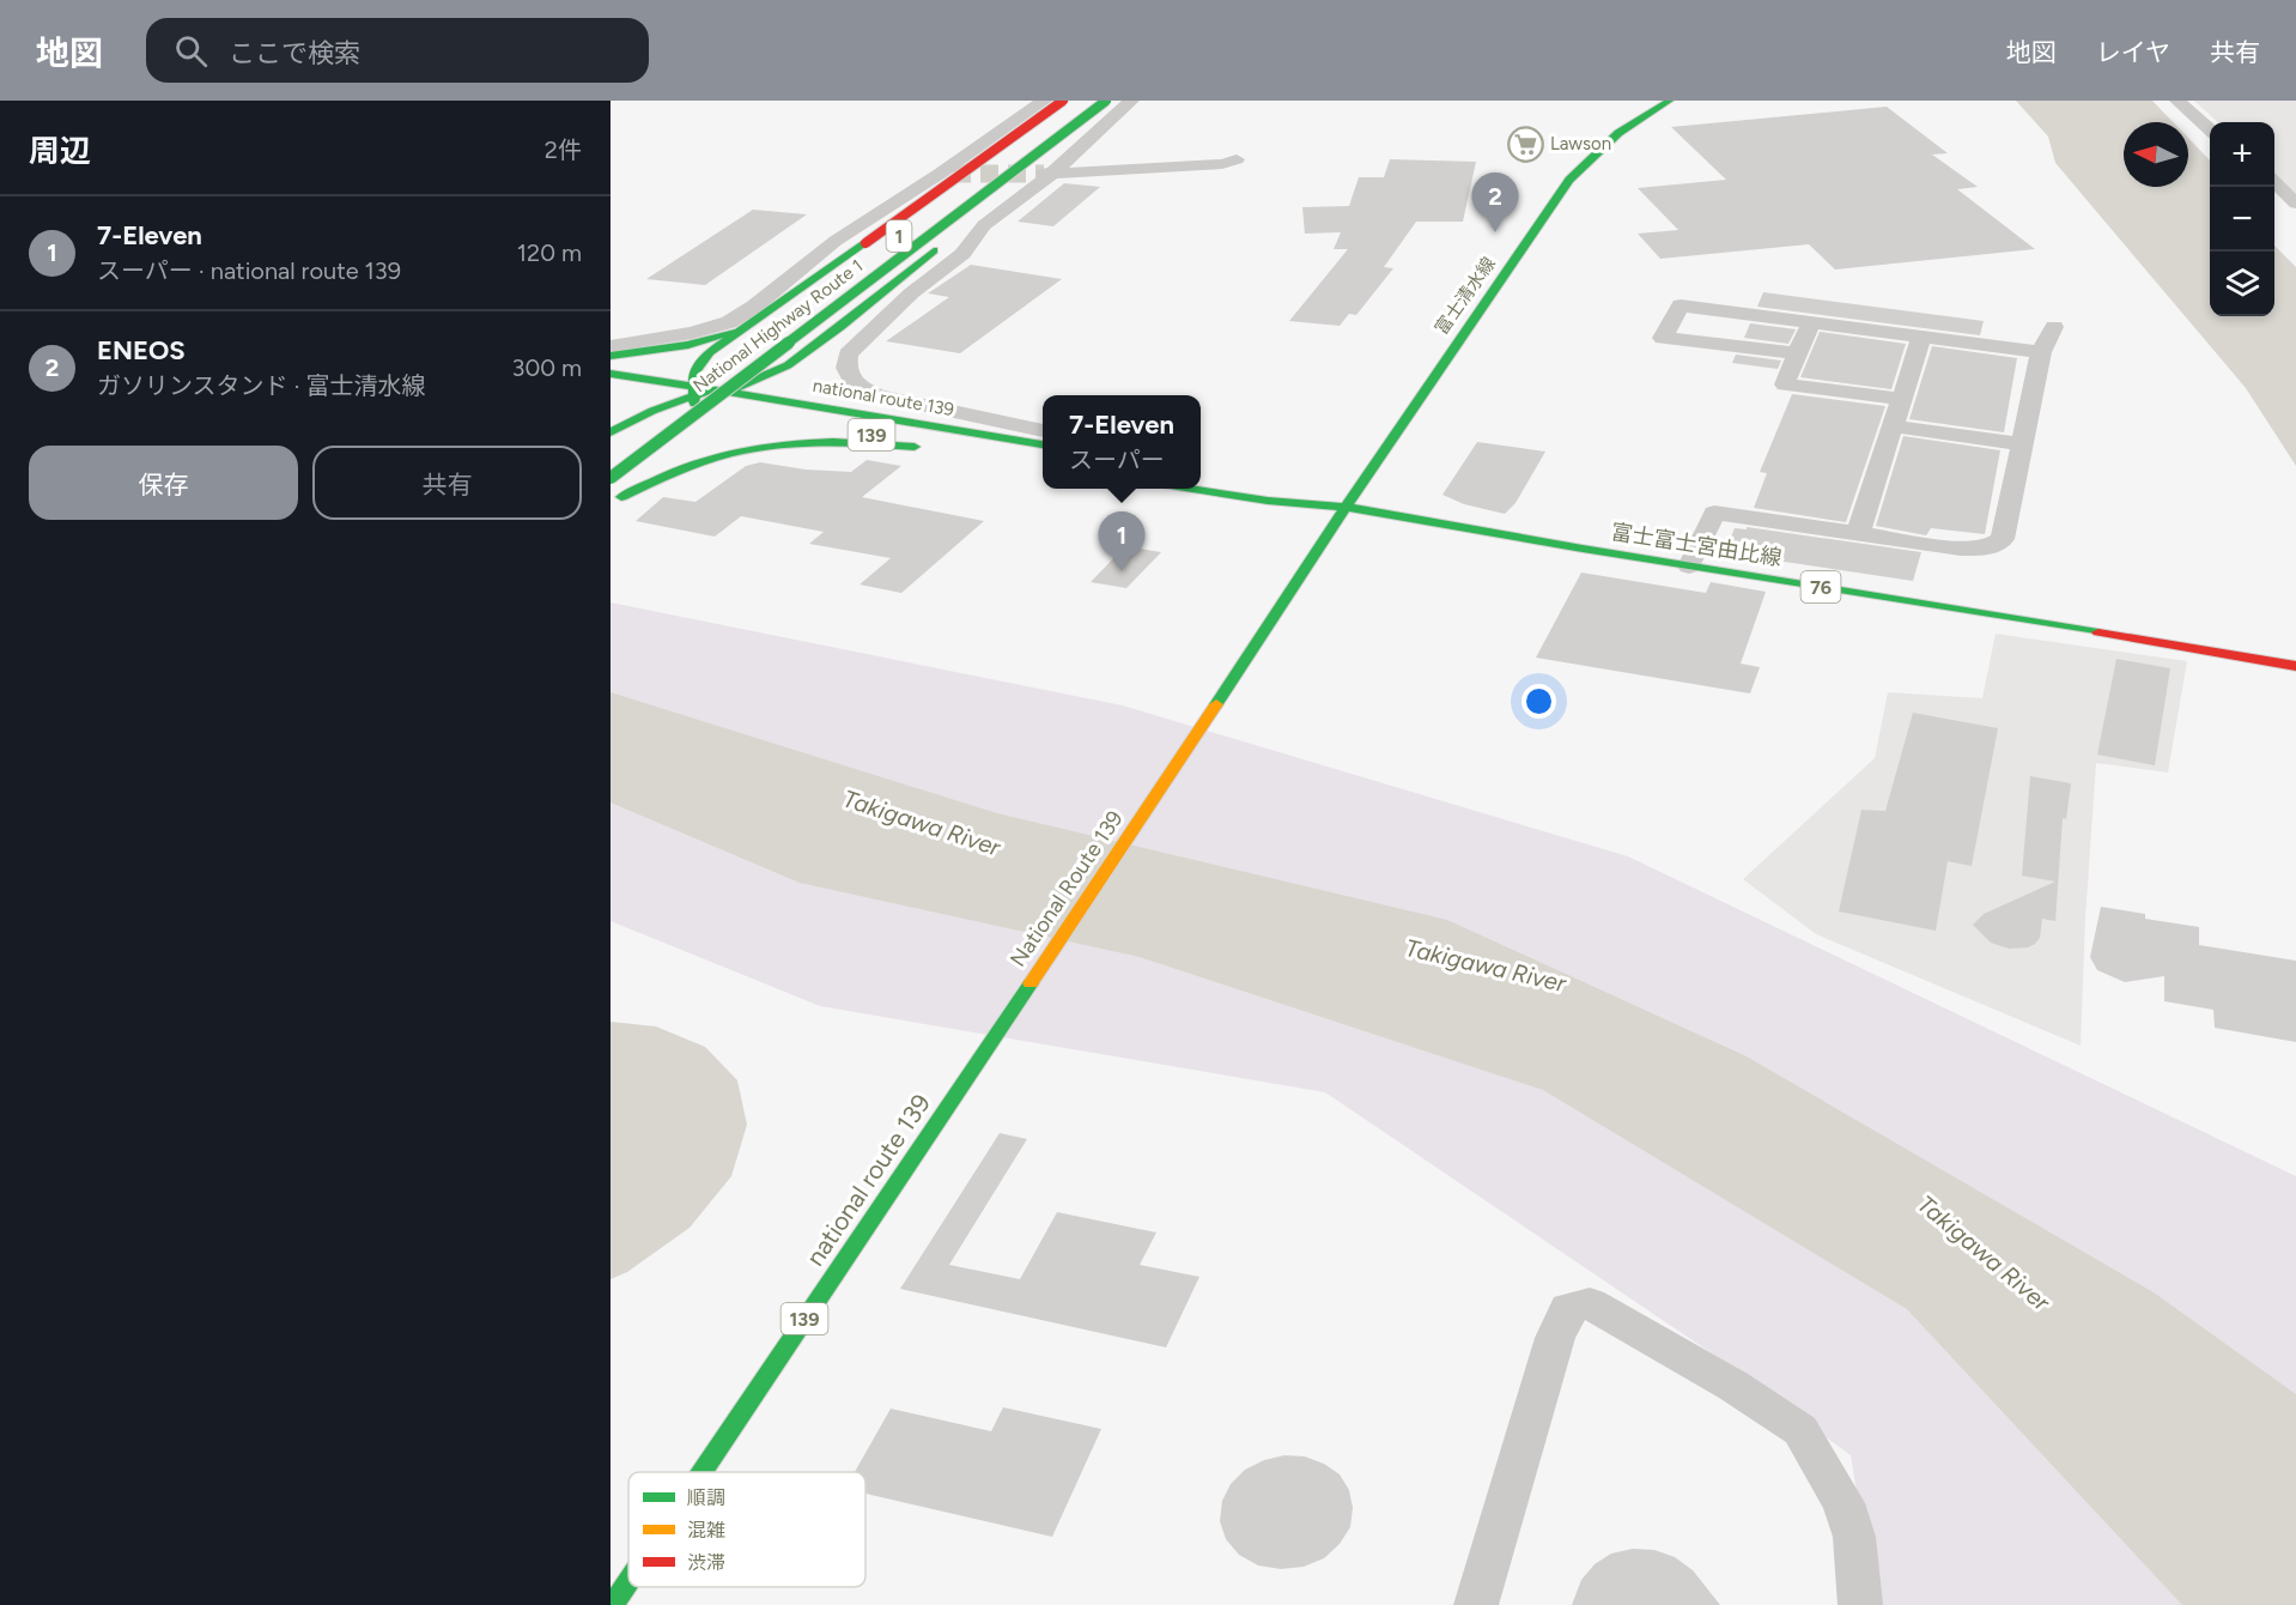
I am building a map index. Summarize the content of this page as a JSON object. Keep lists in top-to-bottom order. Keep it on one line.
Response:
{"streets":{"main road":["1","富士清水線","National Highway Route 1","national route 139","139","富士富士宮由比線","76","National Route 139"]},"crossings":[["1","national route 139"],["富士清水線","富士富士宮由比線"],["富士清水線","National Route 139"],["national route 139","National Route 139"],["富士富士宮由比線","National Route 139"]],"water":["Takigawa River"],"places":{"supermarket":["Lawson"]},"legend":["順調","混雑","渋滞"],"north":"left","page":{"header":"地図","search":"ここで検索","nav":["地図","レイヤ","共有"],"heading":["周辺","2件"],"map_buttons":["+","−"],"pins":["2","1"],"list":[{"mark":"1","name":"7-Eleven","note":"スーパー · national route 139","value":"120 m"},{"mark":"2","name":"ENEOS","note":"ガソリンスタンド · 富士清水線","value":"300 m"}],"popup":["7-Eleven","スーパー"],"buttons":["保存","共有"]}}
